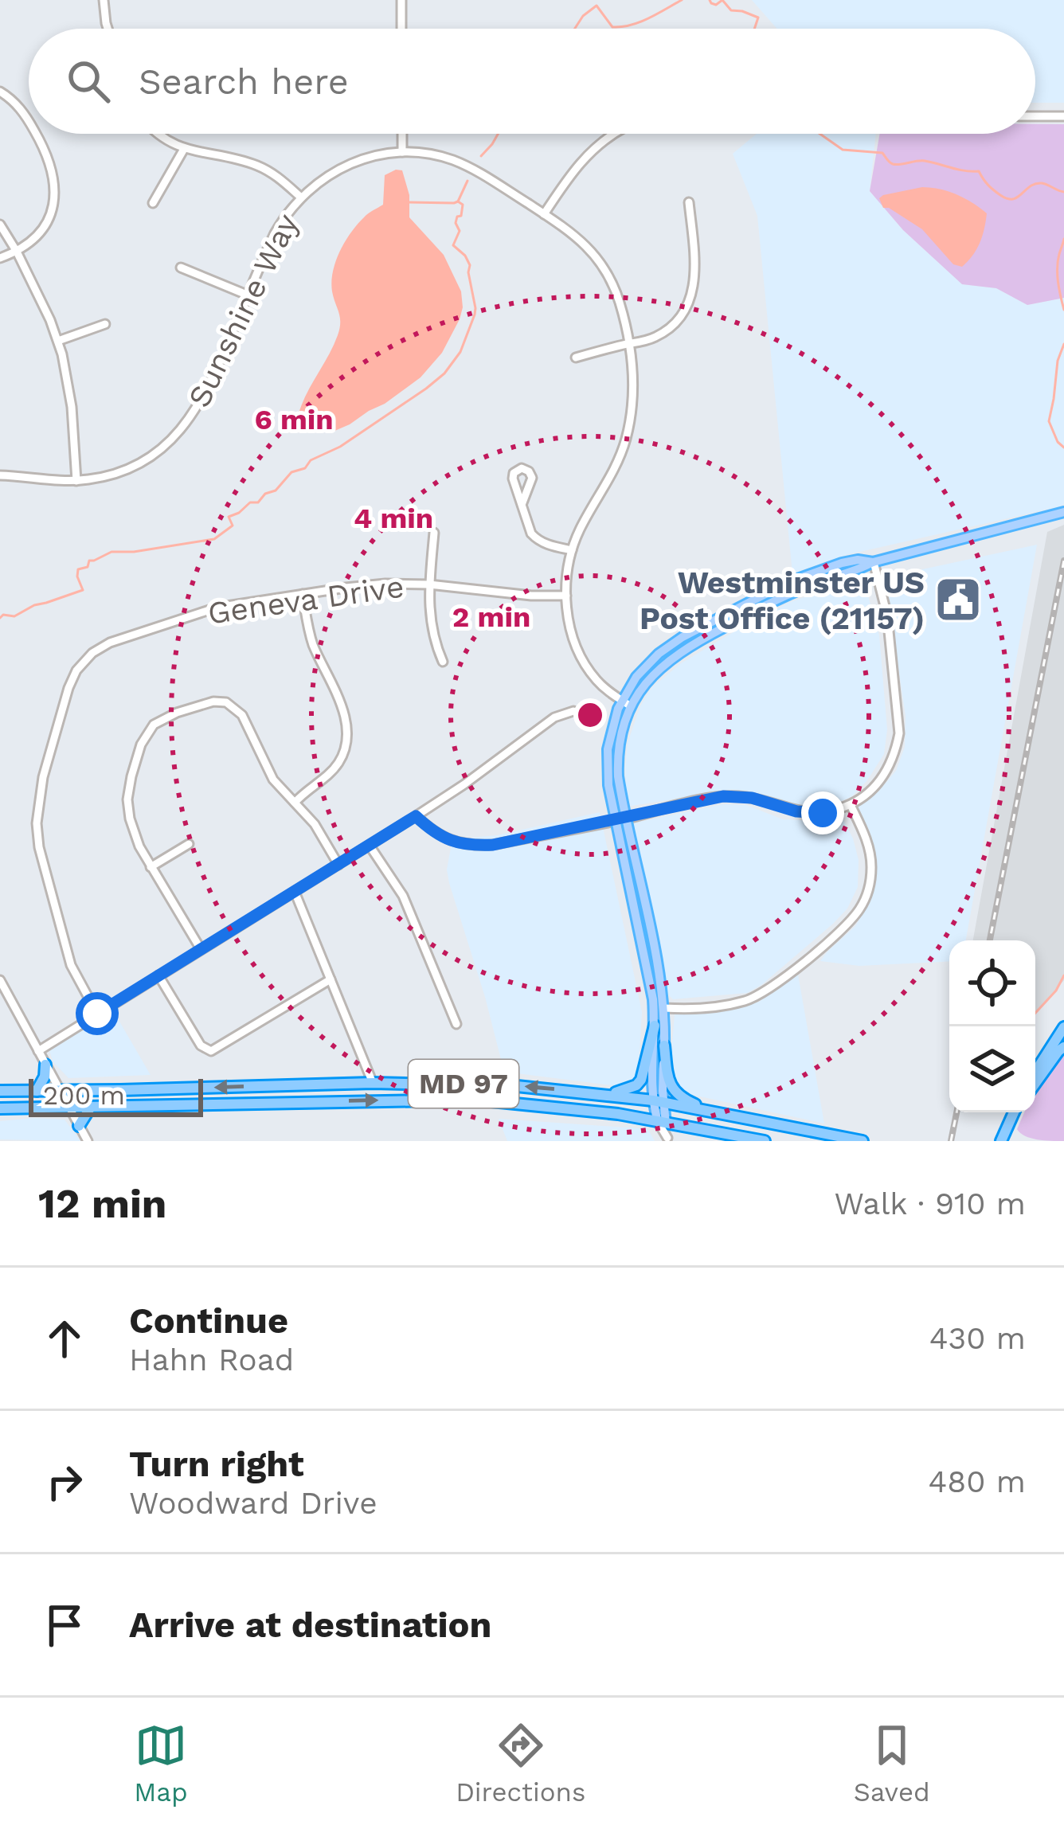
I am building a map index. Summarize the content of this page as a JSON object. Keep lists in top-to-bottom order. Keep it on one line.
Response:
{"streets":{"highway":["MD 97"],"street":["Sunshine Way","Geneva Drive"]},"crossings":[["Sunshine Way","Geneva Drive"]],"places":{"public building":["Westminster US Post Office (21157)"]},"scale_bar":"200 m","page":{"search":"Search here","scale":"200 m","heading":["12 min","Walk · 910 m"],"list":[["Continue","Hahn Road","430 m"],["Turn right","Woodward Drive","480 m"],"Arrive at destination"],"nav":["Map","Directions","Saved"]},"rings":["6 min","4 min","2 min"]}
